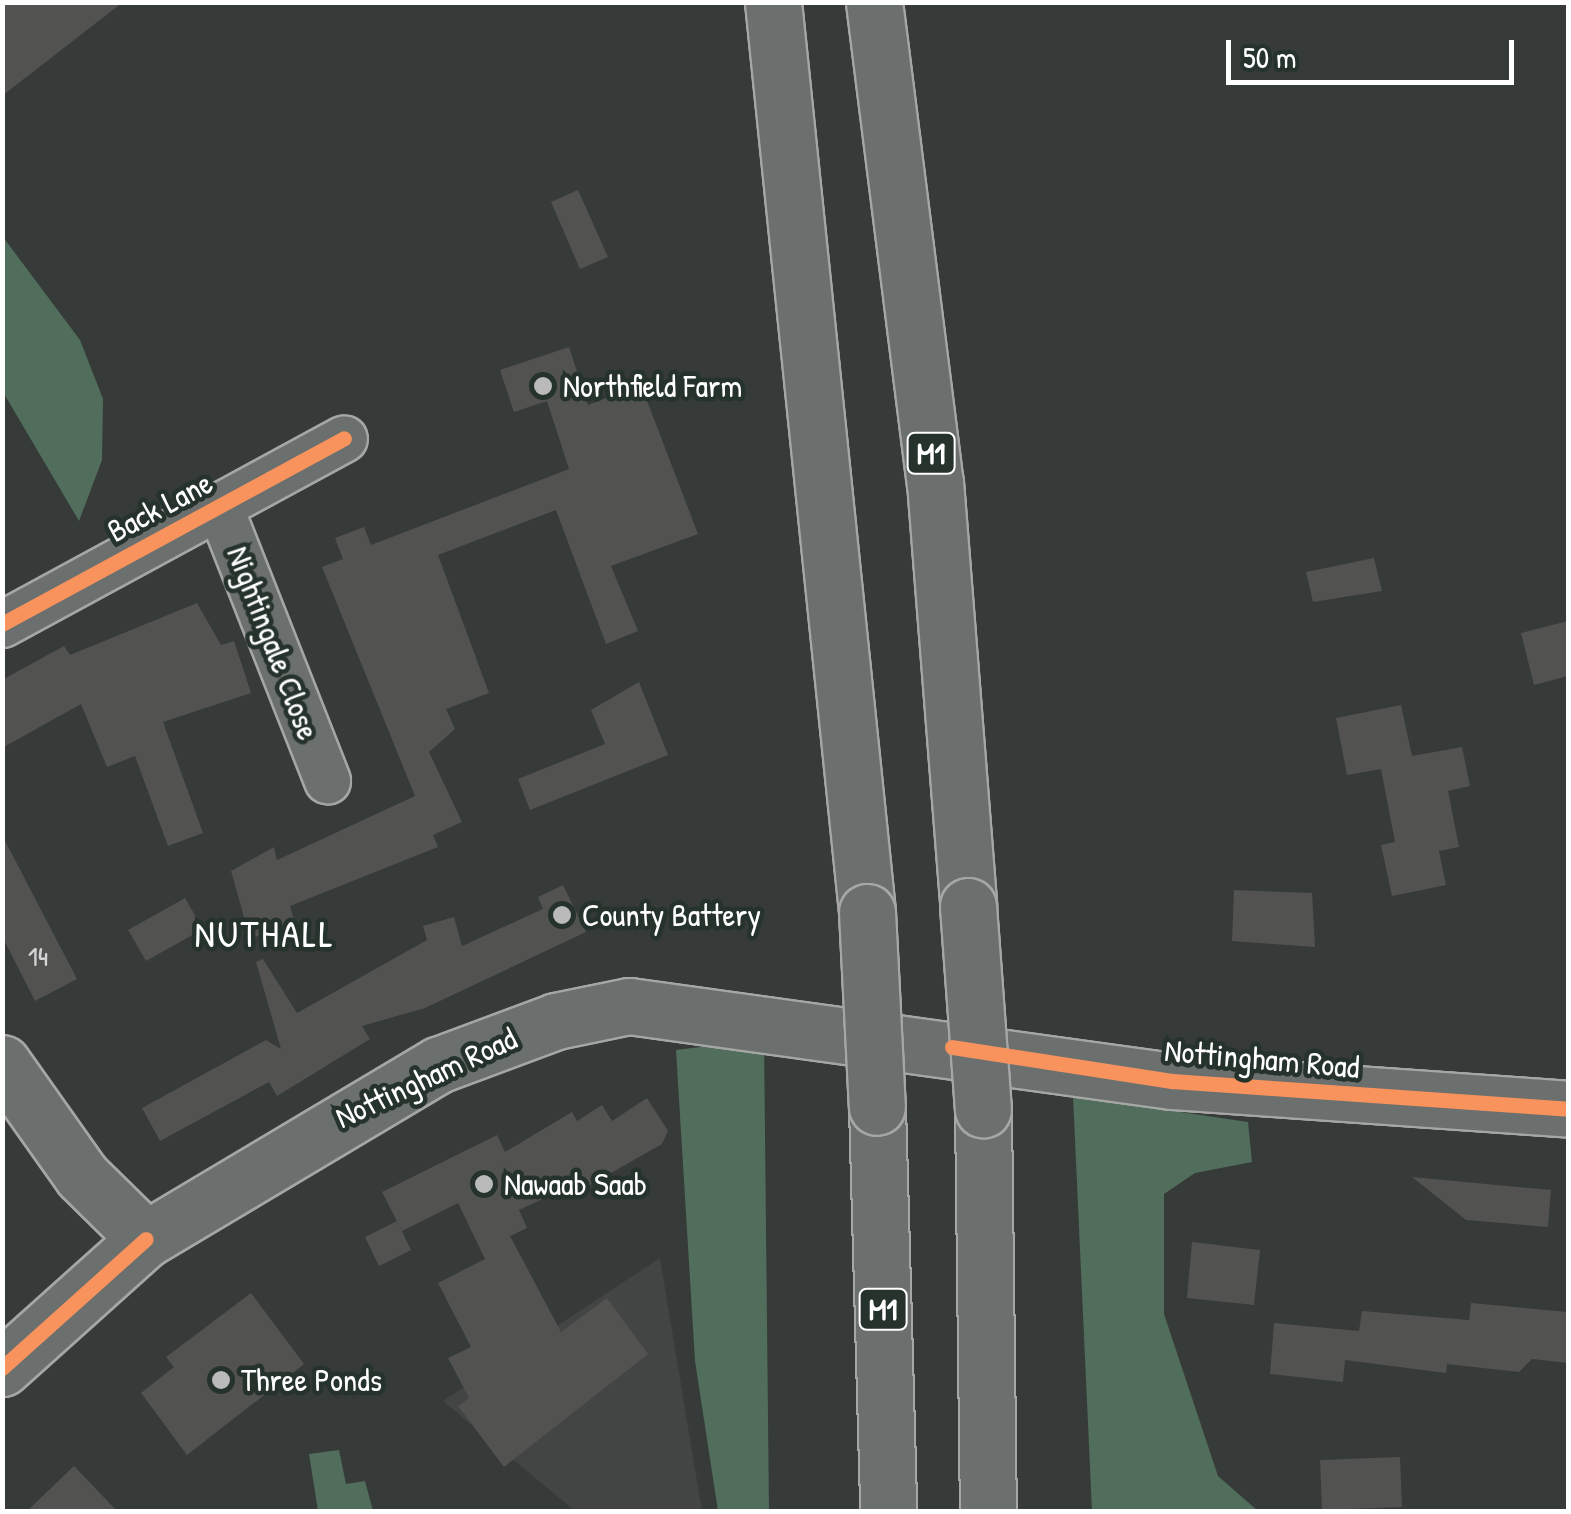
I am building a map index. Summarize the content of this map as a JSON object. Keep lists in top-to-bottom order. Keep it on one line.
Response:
{"streets":{"main road":["M1","Nottingham Road"],"street":["Back Lane","Nightingale Close"]},"crossings":[["Back Lane","Nightingale Close"]],"districts":["NUTHALL"],"places":["Northfield Farm","County Battery","Nawaab Saab","Three Ponds"],"house_numbers":["14"],"scale_bar":"50 m"}
